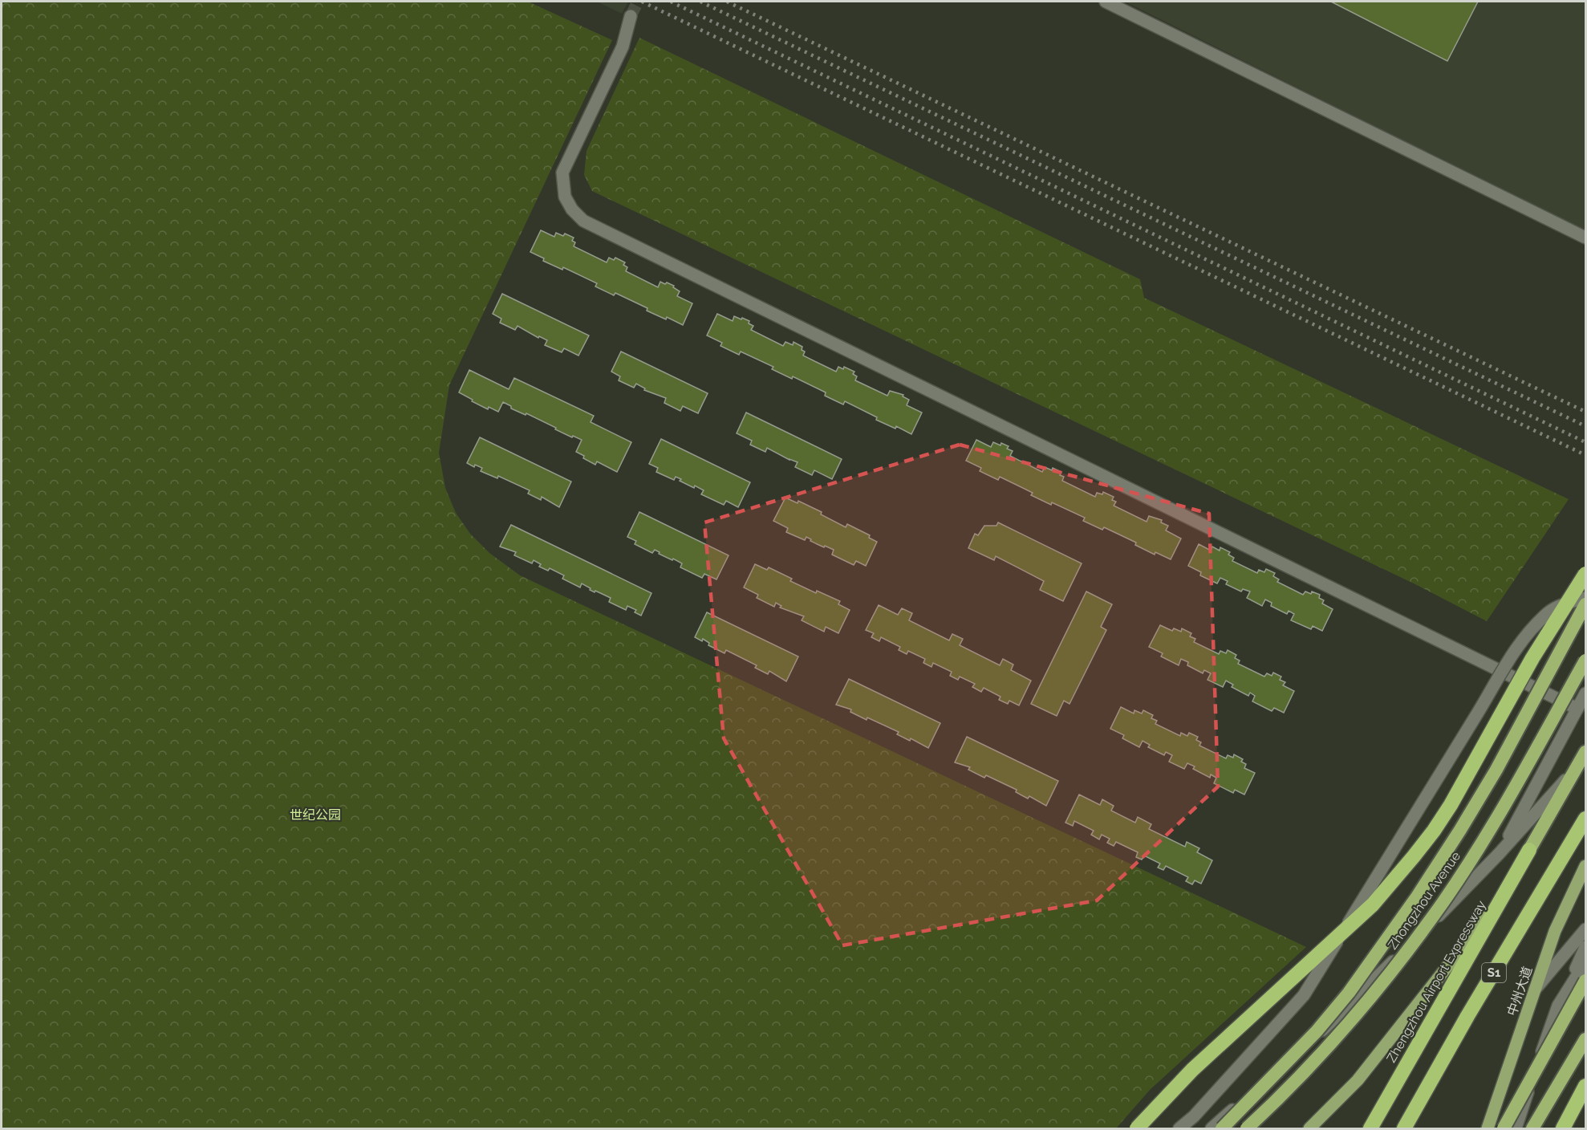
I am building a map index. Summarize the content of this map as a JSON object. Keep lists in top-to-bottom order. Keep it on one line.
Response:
{"streets":{"highway":["Zhongzhou Avenue","S1","Zhengzhou Airport Expressway"],"main road":["中州大道"]},"parks":["世纪公园"]}
